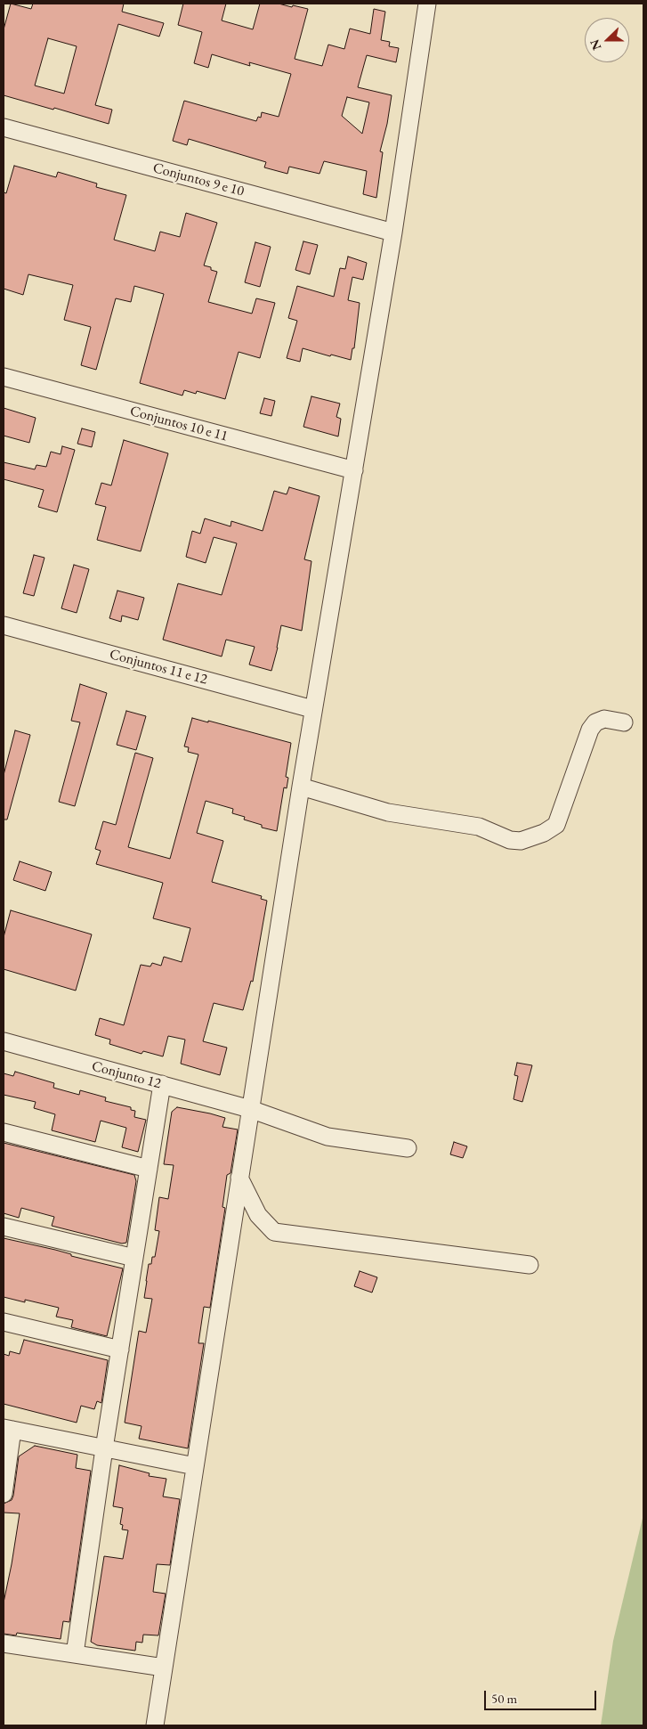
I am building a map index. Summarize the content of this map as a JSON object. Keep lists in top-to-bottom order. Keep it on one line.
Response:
{"streets":{"street":["Conjuntos 9 e 10","Conjuntos 10 e 11","Conjuntos 11 e 12","Conjunto 12"]},"scale_bar":"50 m","north":"left"}
